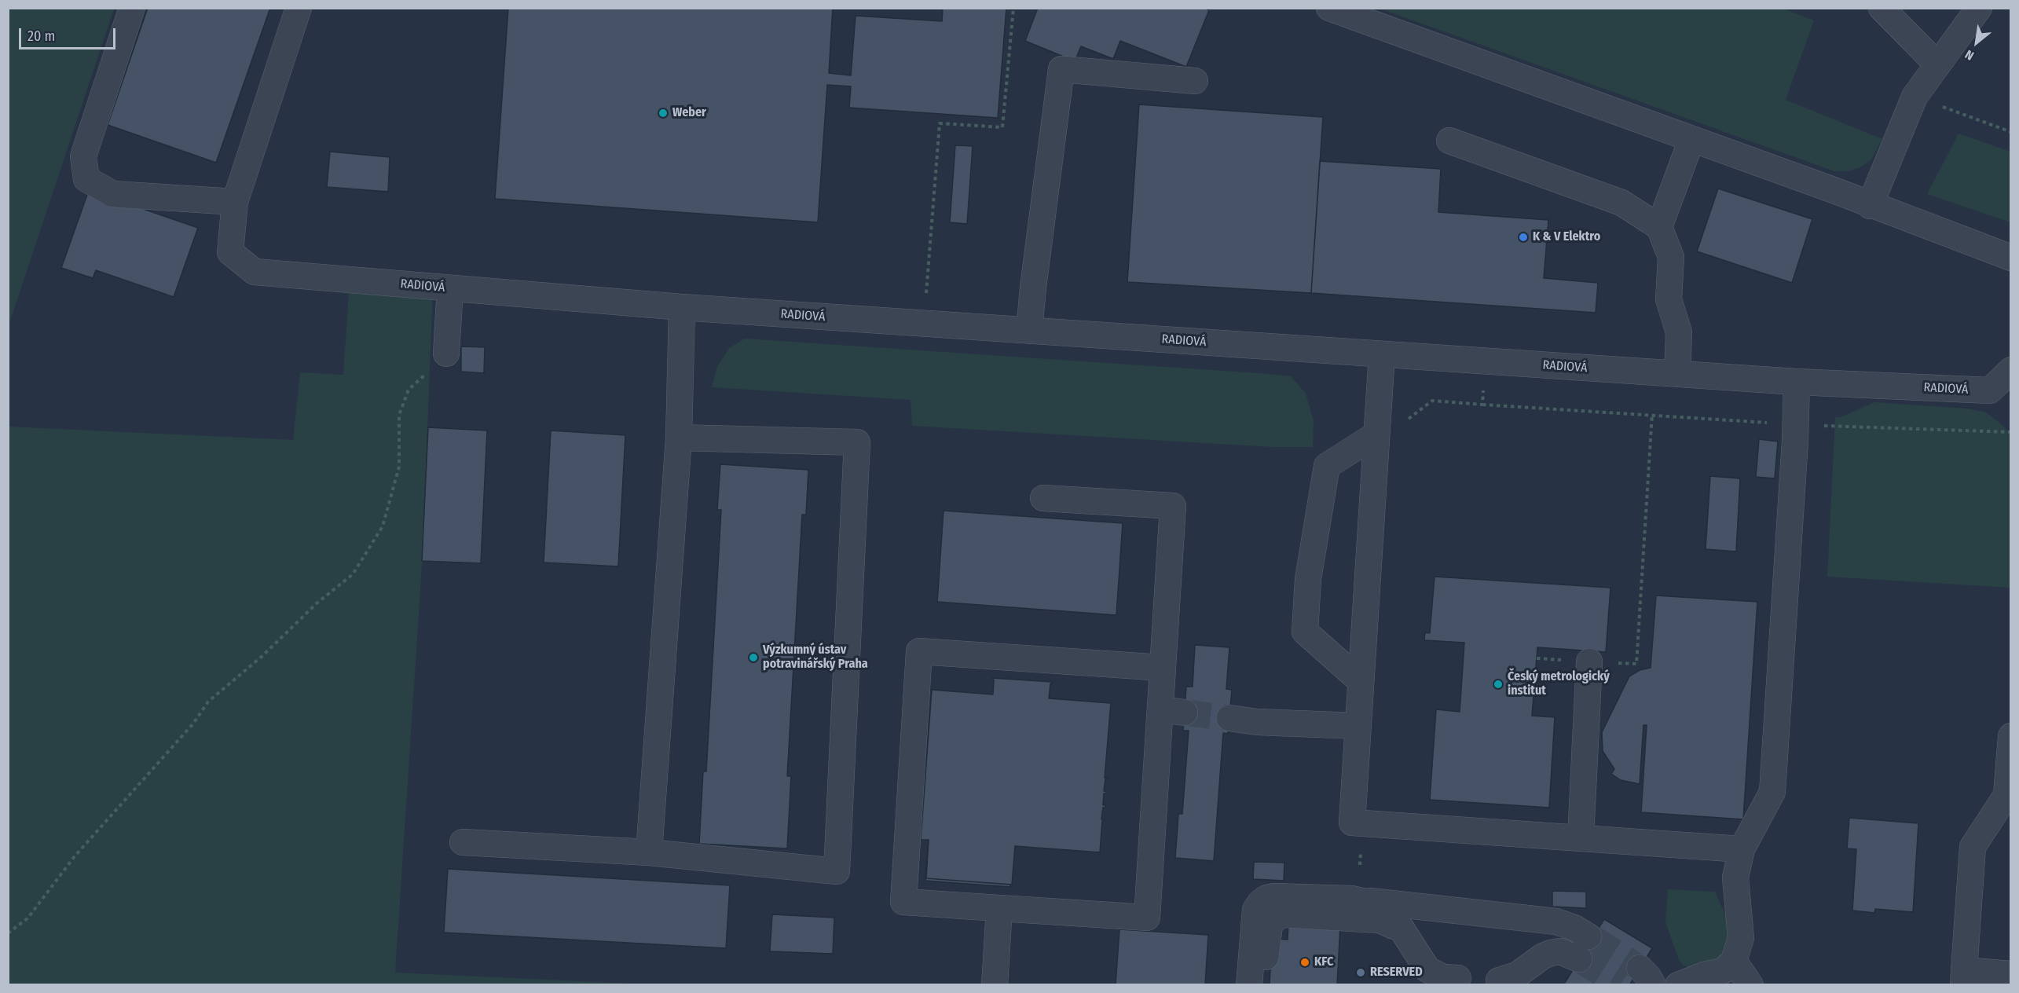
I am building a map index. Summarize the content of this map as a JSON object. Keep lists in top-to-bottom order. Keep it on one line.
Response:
{"streets":{"street":["RADIOVÁ"]},"places":["Weber","K & V Elektro","Výzkumný ústav potravinářský Praha","Český metrologický institut","KFC","RESERVED"],"scale_bar":"20 m","north":"bottom left"}
